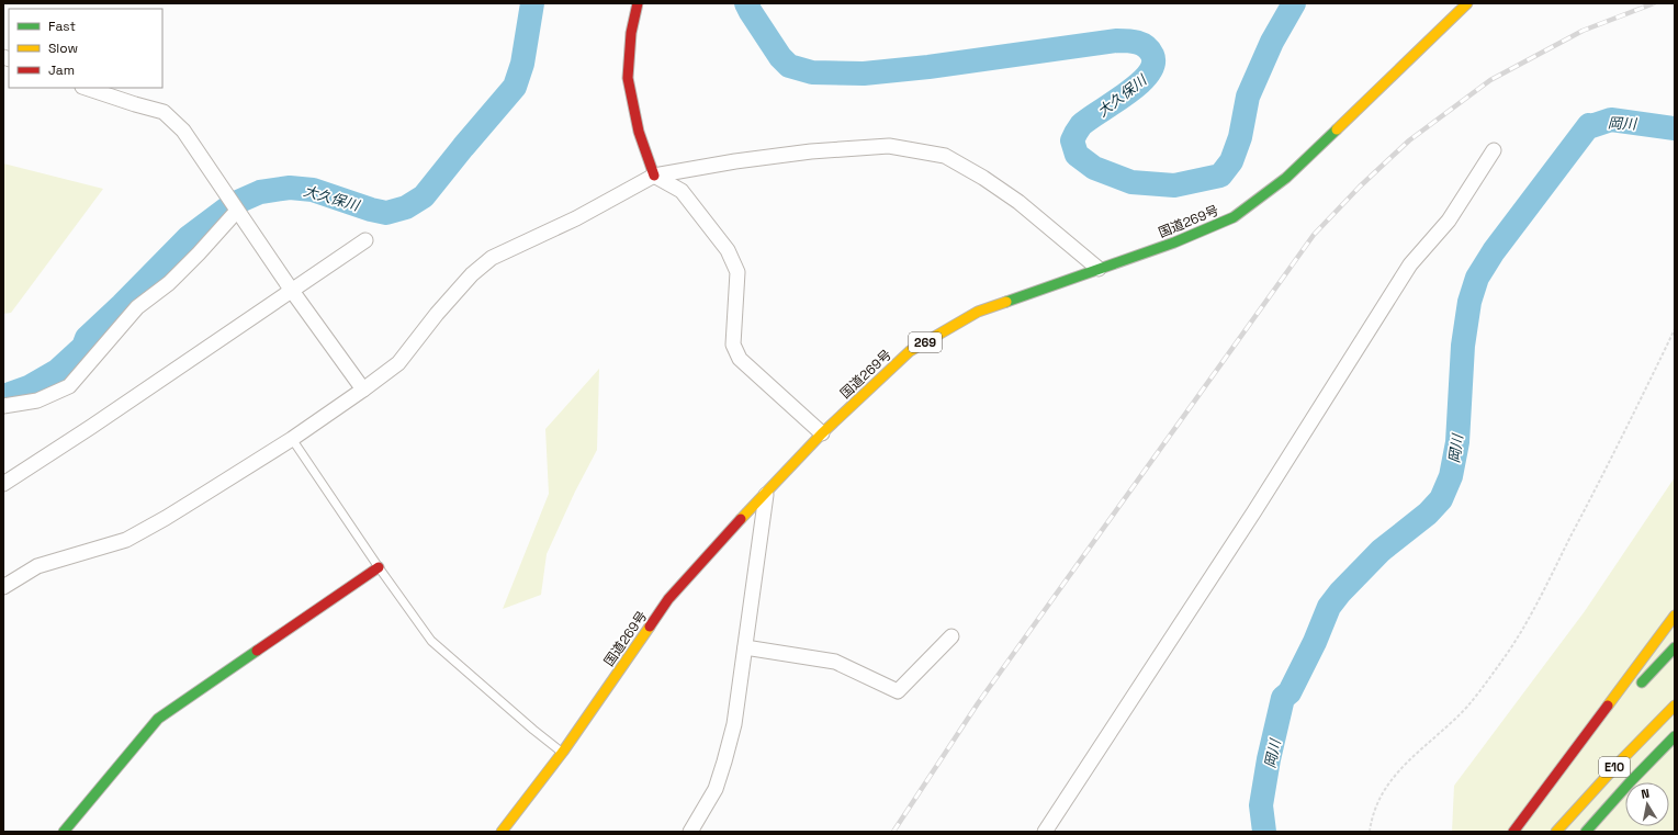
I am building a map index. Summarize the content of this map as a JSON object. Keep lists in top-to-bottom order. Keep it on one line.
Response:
{"streets":{"main road":["国道269号","269","E10"]},"water":["大久保川","岡川"],"legend":["Fast","Slow","Jam"],"north":"top"}
